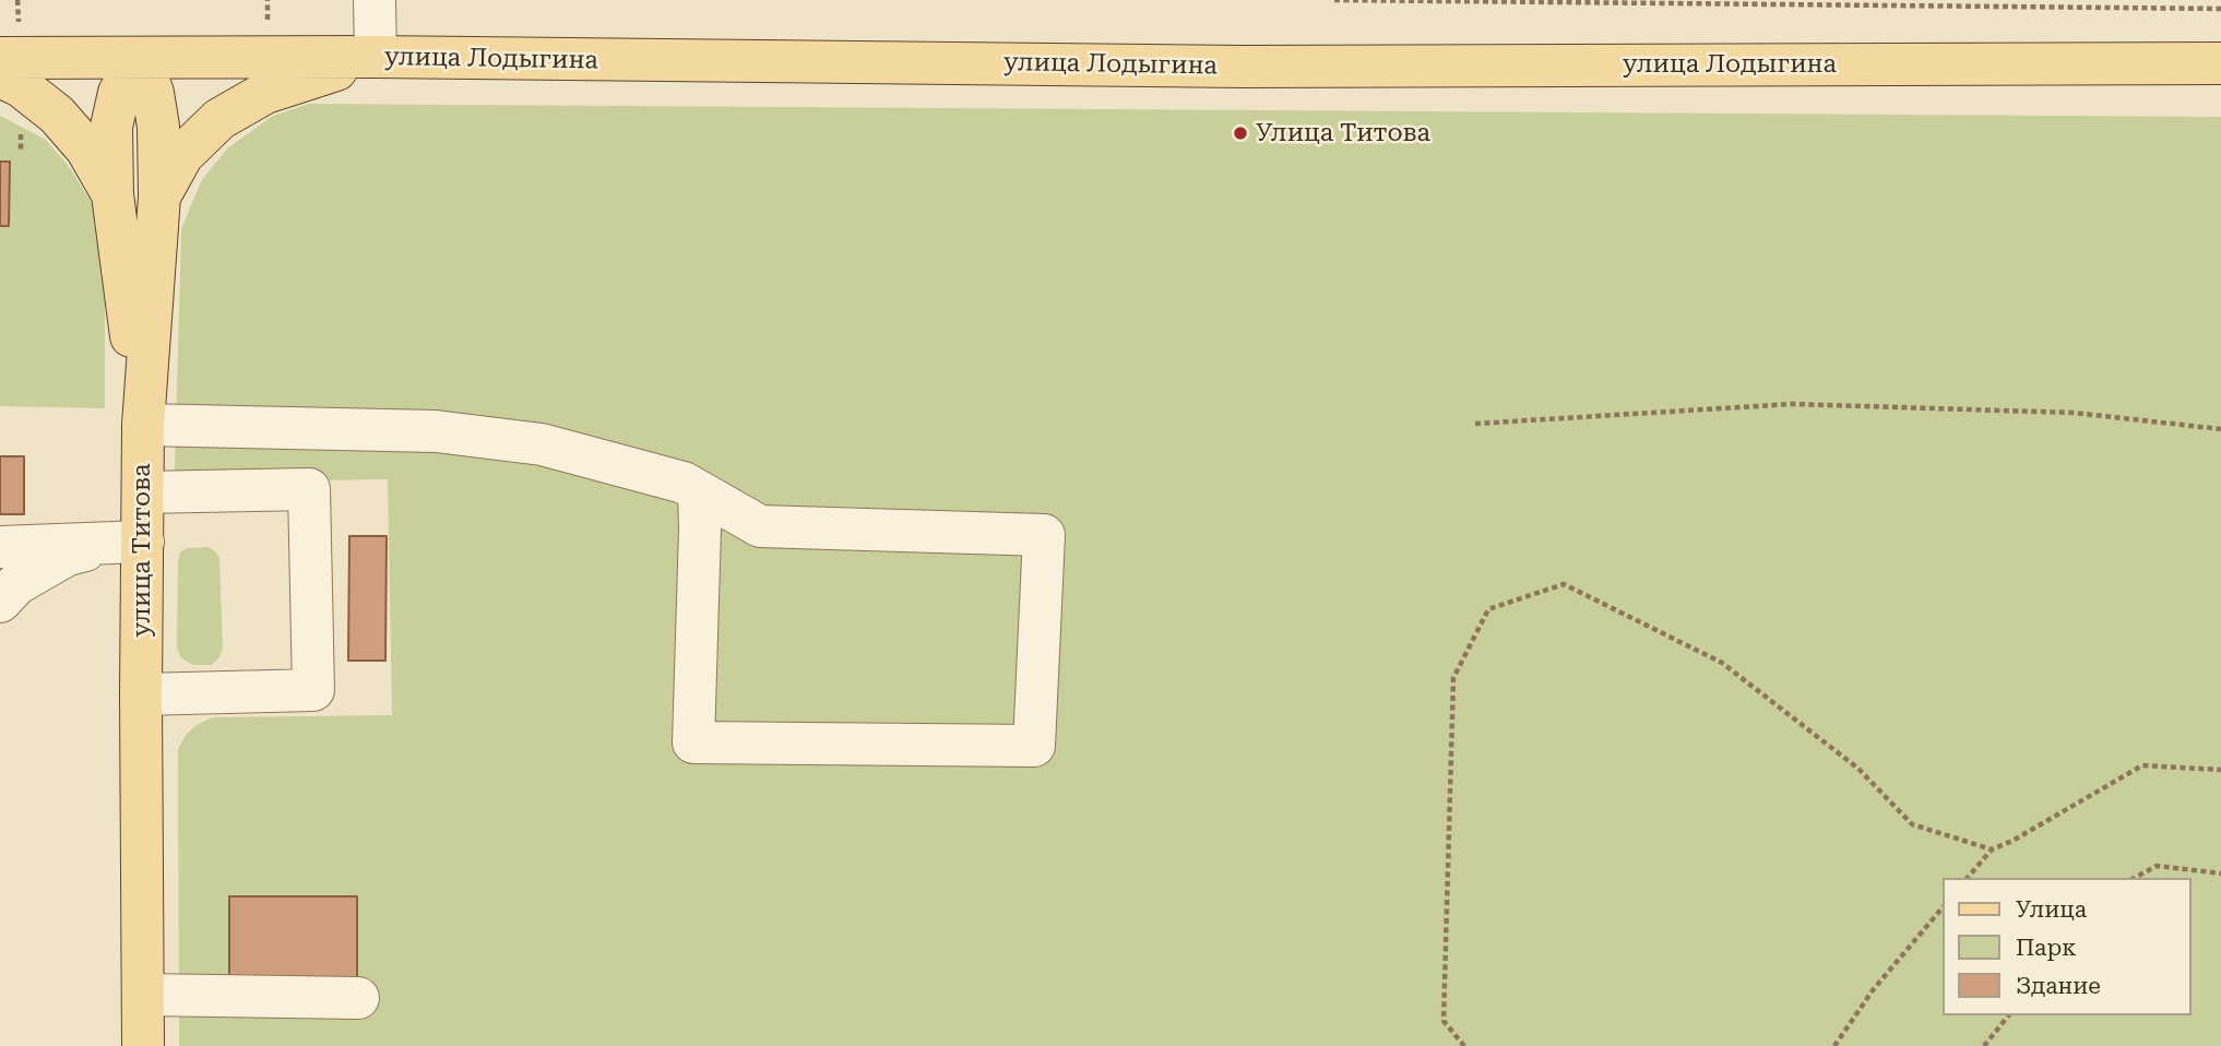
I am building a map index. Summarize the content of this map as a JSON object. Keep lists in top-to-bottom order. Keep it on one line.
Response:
{"streets":{"main road":["улица Лодыгина","улица Титова"]},"crossings":[["улица Лодыгина","улица Титова"]],"places":["Улица Титова"],"legend":["Улица","Парк","Здание"]}
